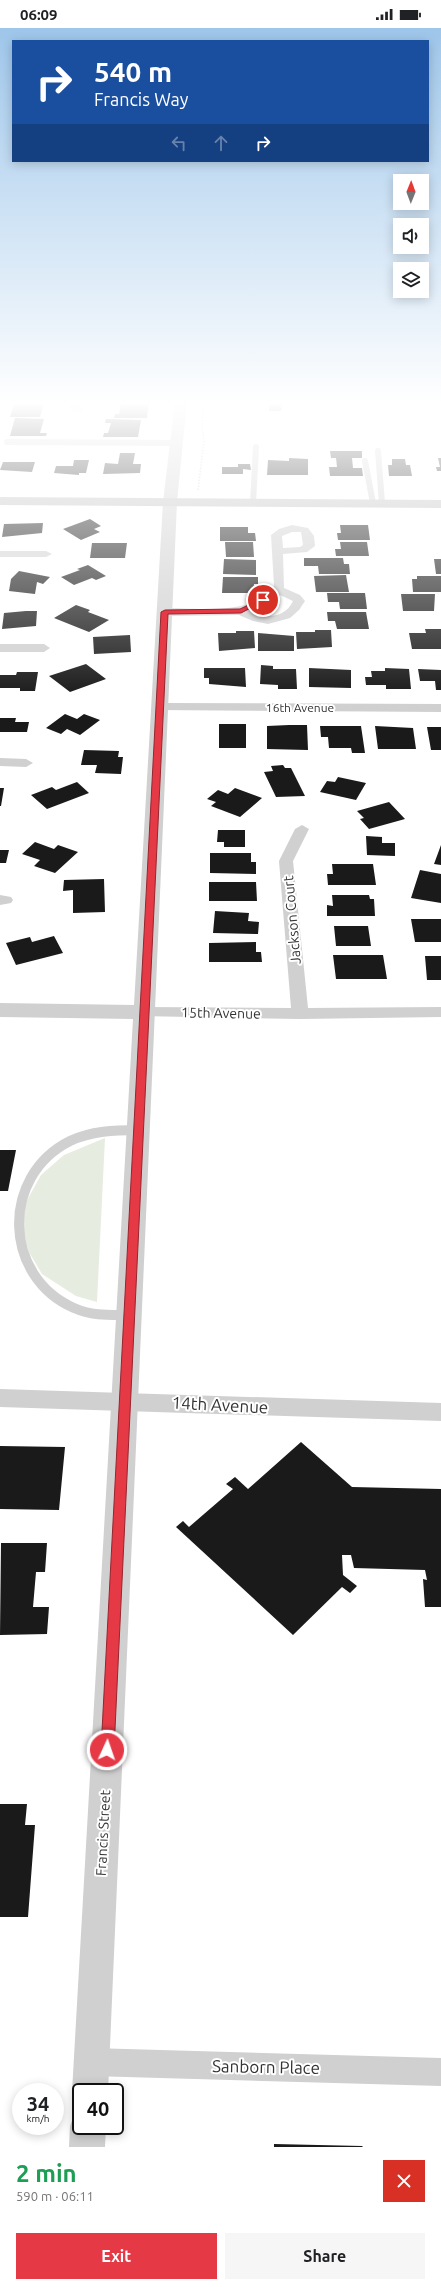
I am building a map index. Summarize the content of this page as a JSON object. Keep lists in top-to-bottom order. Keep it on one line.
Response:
{"streets":{"street":["16th Avenue","Jackson Court","15th Avenue","14th Avenue","Francis Street","Sanborn Place"]},"crossings":[["16th Avenue","Francis Street"],["Jackson Court","15th Avenue"],["15th Avenue","Francis Street"],["14th Avenue","Francis Street"],["Francis Street","Sanborn Place"]],"north":"top","page":{"status":"06:09","turn":["540 m","Francis Way"],"speed":"34 km/h","limit":"40","heading":["2 min","590 m · 06:11"],"buttons":["Exit","Share"]}}
